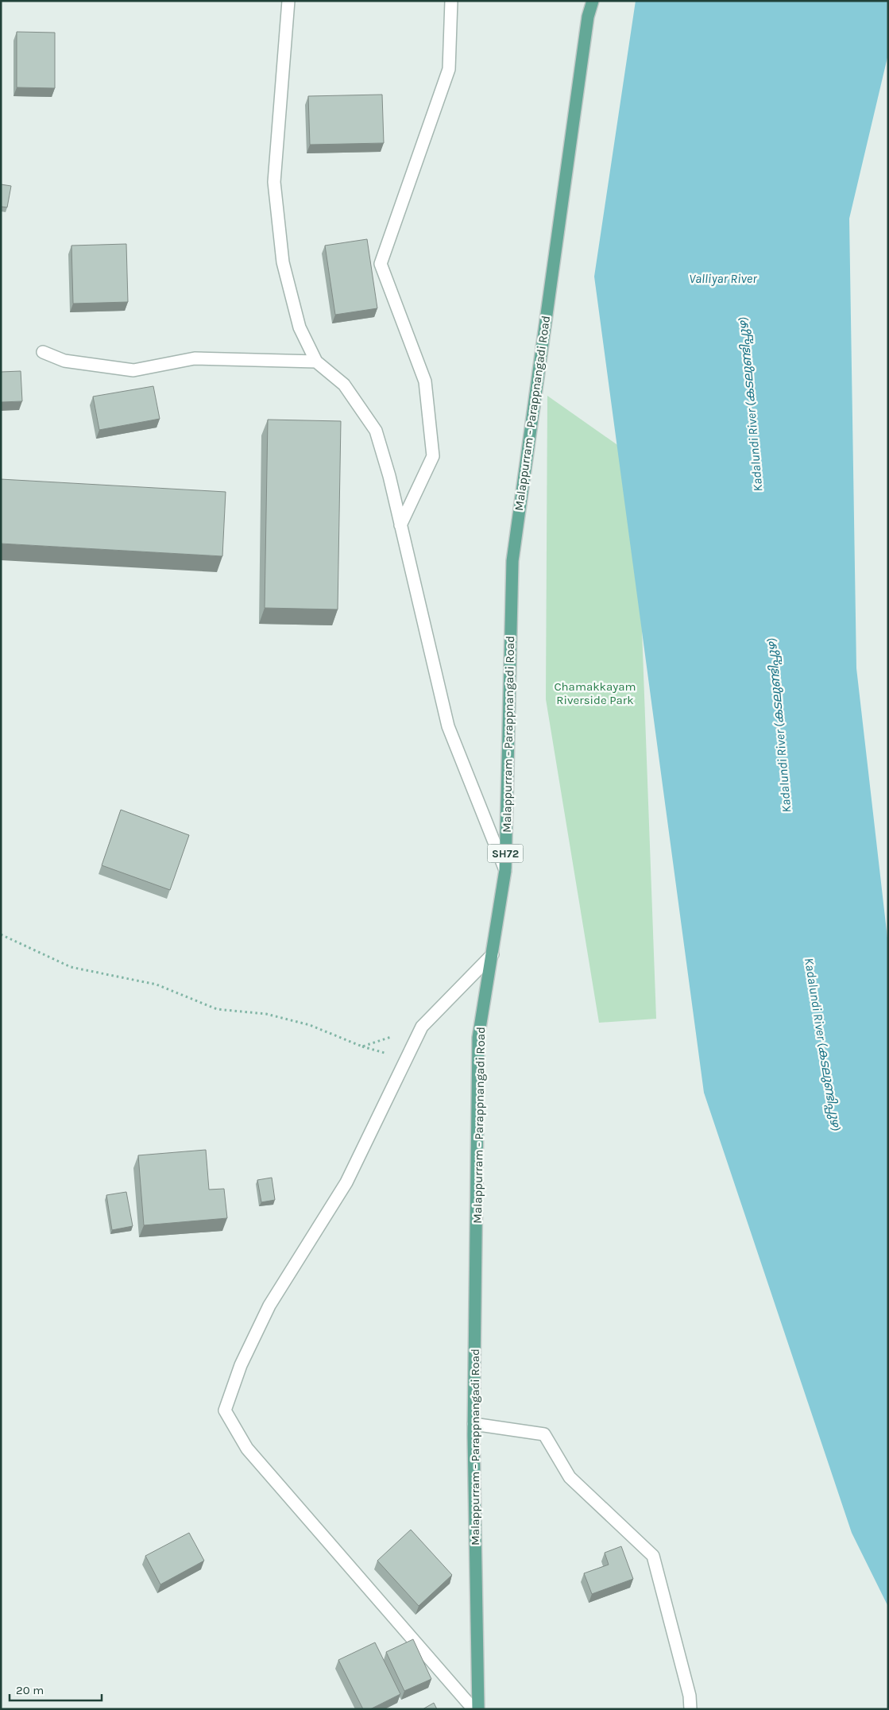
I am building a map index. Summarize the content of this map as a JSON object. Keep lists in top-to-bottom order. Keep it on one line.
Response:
{"streets":{"main road":["Malappurram - Parappnangadi Road","SH72"]},"water":["Valliyar River","Kadalundi River (കടലുണ്ടിപ്പുഴ)"],"parks":["Chamakkayam Riverside Park"],"scale_bar":"20 m"}
